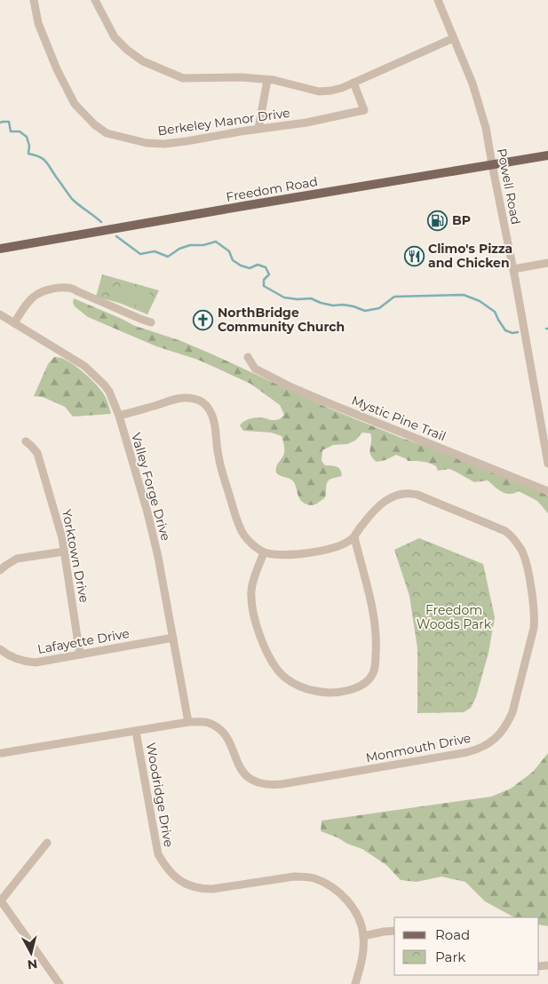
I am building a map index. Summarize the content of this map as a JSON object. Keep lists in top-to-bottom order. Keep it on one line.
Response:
{"streets":{"main road":["Freedom Road"],"street":["Berkeley Manor Drive","Powell Road","Mystic Pine Trail","Valley Forge Drive","Yorktown Drive","Lafayette Drive","Monmouth Drive","Woodridge Drive"]},"crossings":[["Powell Road","Freedom Road"],["Valley Forge Drive","Lafayette Drive"],["Valley Forge Drive","Monmouth Drive"],["Yorktown Drive","Lafayette Drive"],["Monmouth Drive","Woodridge Drive"]],"parks":["Freedom Woods Park"],"places":{"fuel station":["BP"],"restaurant":["Climo's Pizza and Chicken"],"church":["NorthBridge Community Church"]},"legend":["Road","Park"],"north":"bottom"}
